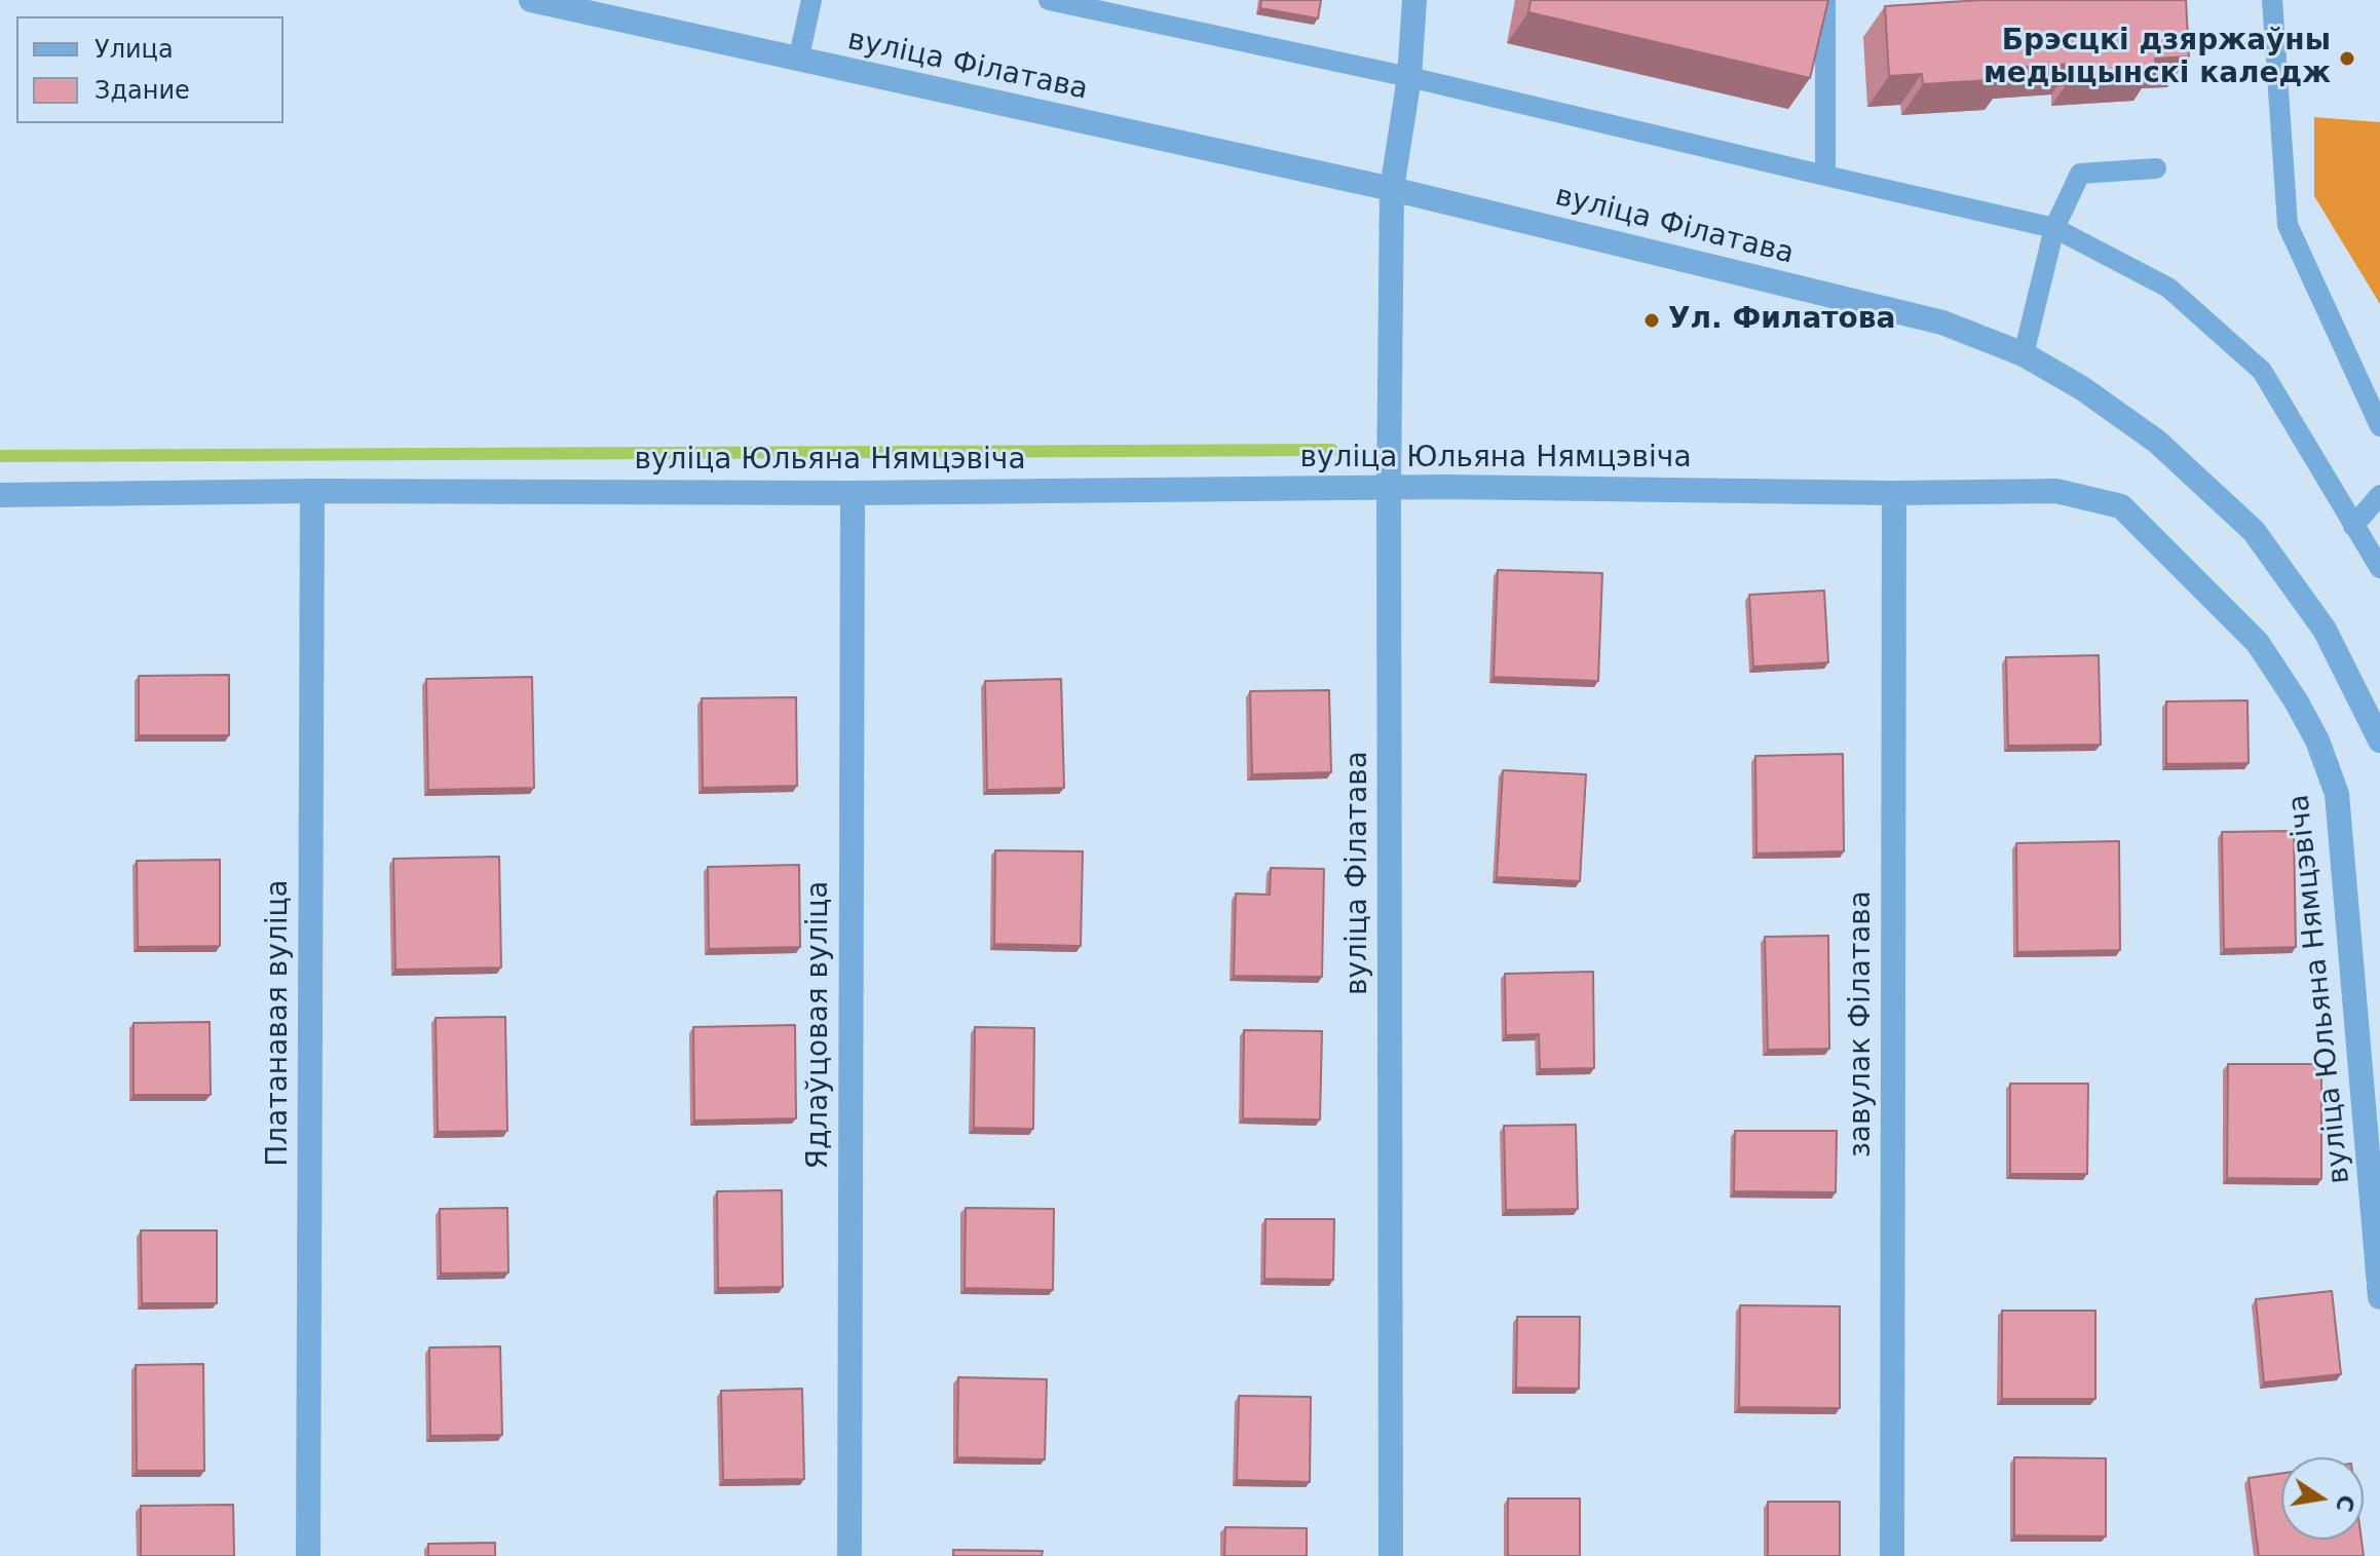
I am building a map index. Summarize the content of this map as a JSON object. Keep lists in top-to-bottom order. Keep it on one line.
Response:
{"streets":{"street":["вуліца Філатава","вуліца Юльяна Нямцэвіча","Платанавая вуліца","завулак Філатава","Ядлаўцовая вуліца"]},"crossings":[["вуліца Філатава","вуліца Юльяна Нямцэвіча"],["вуліца Юльяна Нямцэвіча","Платанавая вуліца"],["вуліца Юльяна Нямцэвіча","завулак Філатава"],["вуліца Юльяна Нямцэвіча","Ядлаўцовая вуліца"]],"places":["Брэсцкі дзяржаўны медыцынскі каледж","Ул. Филатова"],"legend":["Улица","Здание"],"north":"right"}
